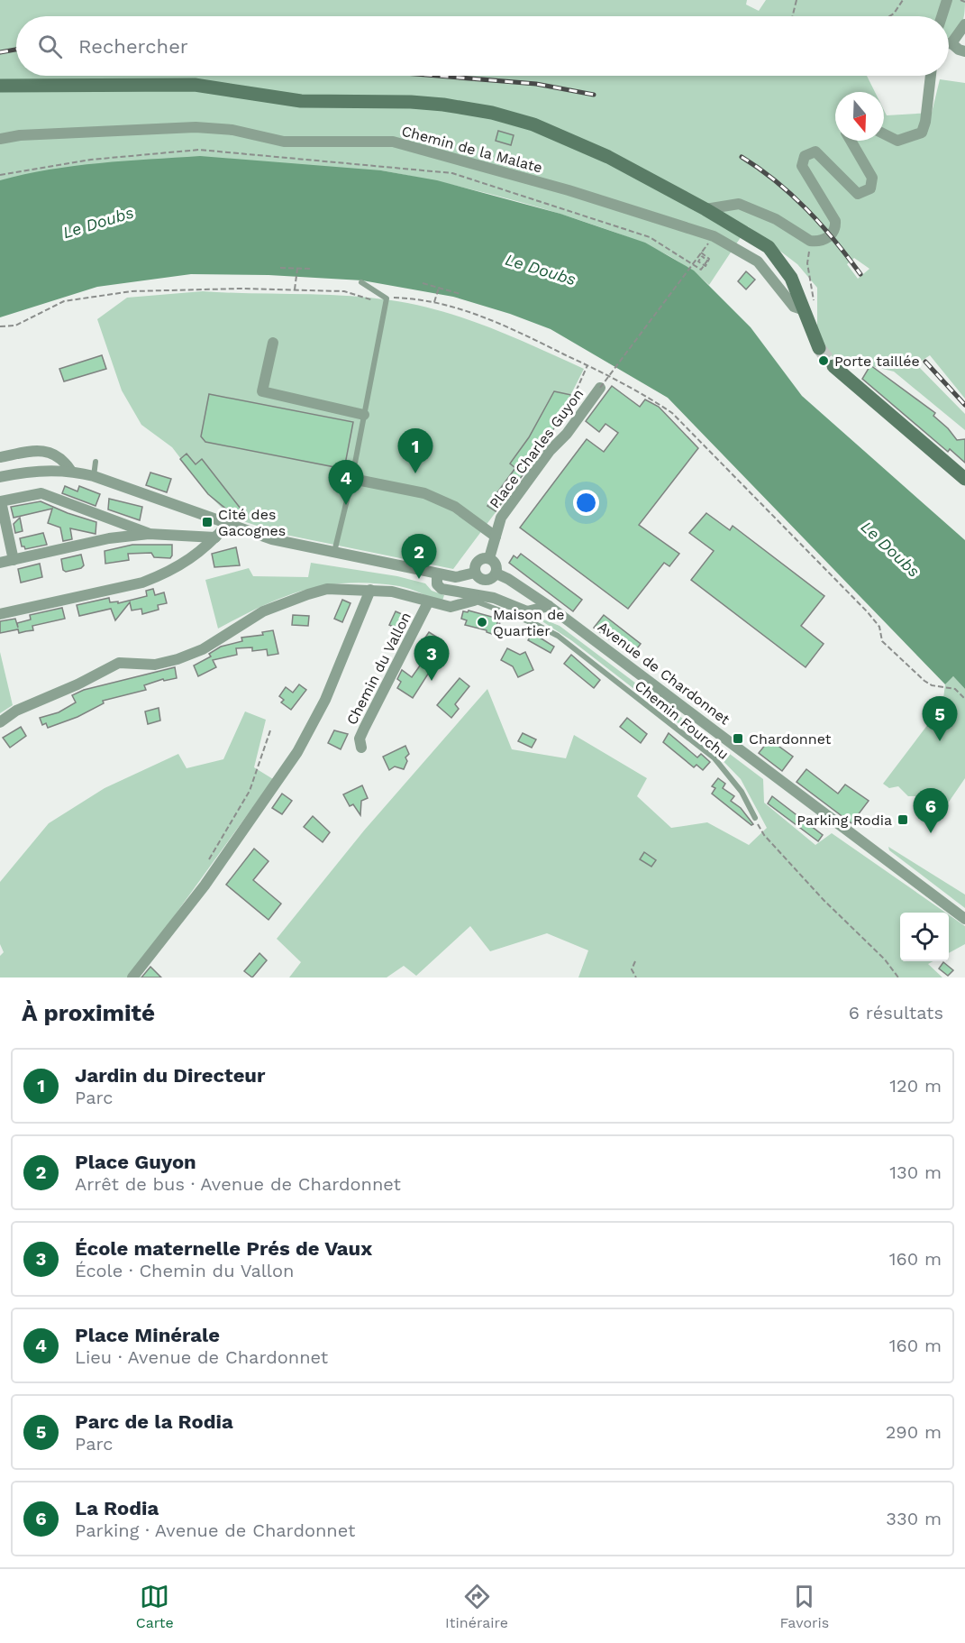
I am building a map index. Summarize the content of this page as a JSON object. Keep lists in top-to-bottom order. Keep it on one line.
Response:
{"streets":{"street":["Chemin de la Malate","Place Charles Guyon","Chemin du Vallon","Avenue de Chardonnet"],"lane":["Chemin Fourchu"]},"crossings":[["Place Charles Guyon","Avenue de Chardonnet"]],"water":["Le Doubs"],"places":{"other":["Porte taillée","Maison de Quartier"],"transit":["Cité des Gacognes","Chardonnet","Parking Rodia"]},"north":"bottom","page":{"search":"Rechercher","pins":["1","4","2","3","5","6"],"heading":["À proximité","6 résultats"],"list":[{"mark":"1","name":"Jardin du Directeur","note":"Parc","value":"120 m"},{"mark":"2","name":"Place Guyon","note":"Arrêt de bus · Avenue de Chardonnet","value":"130 m"},{"mark":"3","name":"École maternelle Prés de Vaux","note":"École · Chemin du Vallon","value":"160 m"},{"mark":"4","name":"Place Minérale","note":"Lieu · Avenue de Chardonnet","value":"160 m"},{"mark":"5","name":"Parc de la Rodia","note":"Parc","value":"290 m"},{"mark":"6","name":"La Rodia","note":"Parking · Avenue de Chardonnet","value":"330 m"}],"nav":["Carte","Itinéraire","Favoris"]}}
